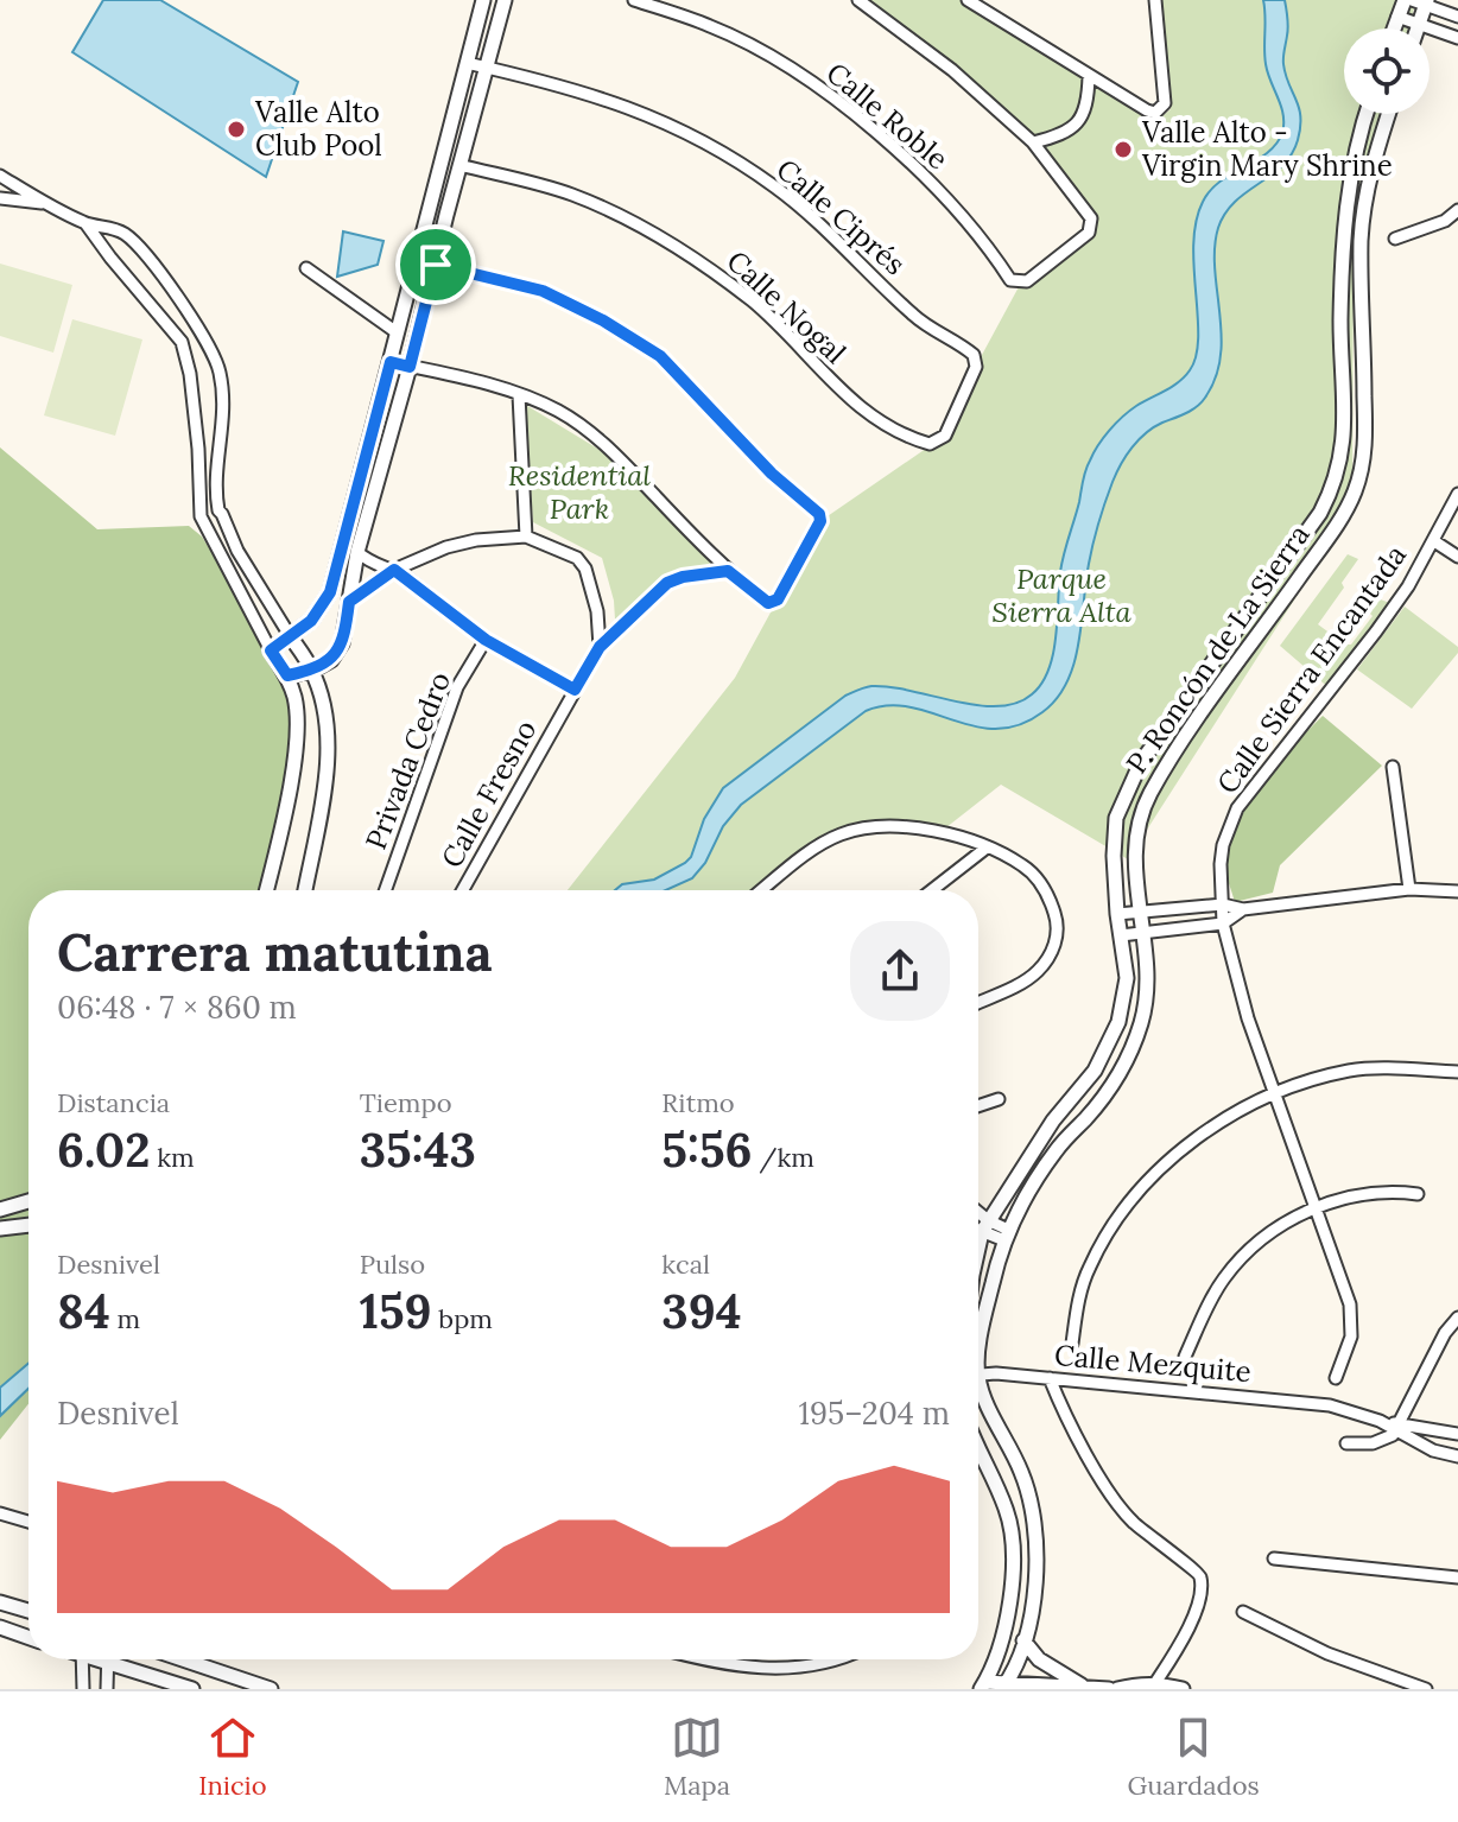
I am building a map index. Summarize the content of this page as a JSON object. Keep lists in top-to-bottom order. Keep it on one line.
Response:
{"streets":{"street":["Calle Roble","Calle Ciprés","Calle Nogal","P. Roncón de La Sierra","Calle Sierra Encantada","Privada Cedro","Calle Fresno","Calle Mezquite"]},"crossings":[["Calle Ciprés","Calle Nogal"]],"parks":["Residential Park","Parque Sierra Alta"],"places":["Valle Alto Club Pool","Valle Alto - Virgin Mary Shrine"],"page":{"heading":["Carrera matutina","06:48 · 7 × 860 m"],"stats":[["Distancia","6.02 km"],["Tiempo","35:43"],["Ritmo","5:56 /km"],["Desnivel","84 m"],["Pulso","159 bpm"],["kcal","394"]],"chart":["Desnivel","195–204 m"],"tabs":["Inicio","Mapa","Guardados"]}}
